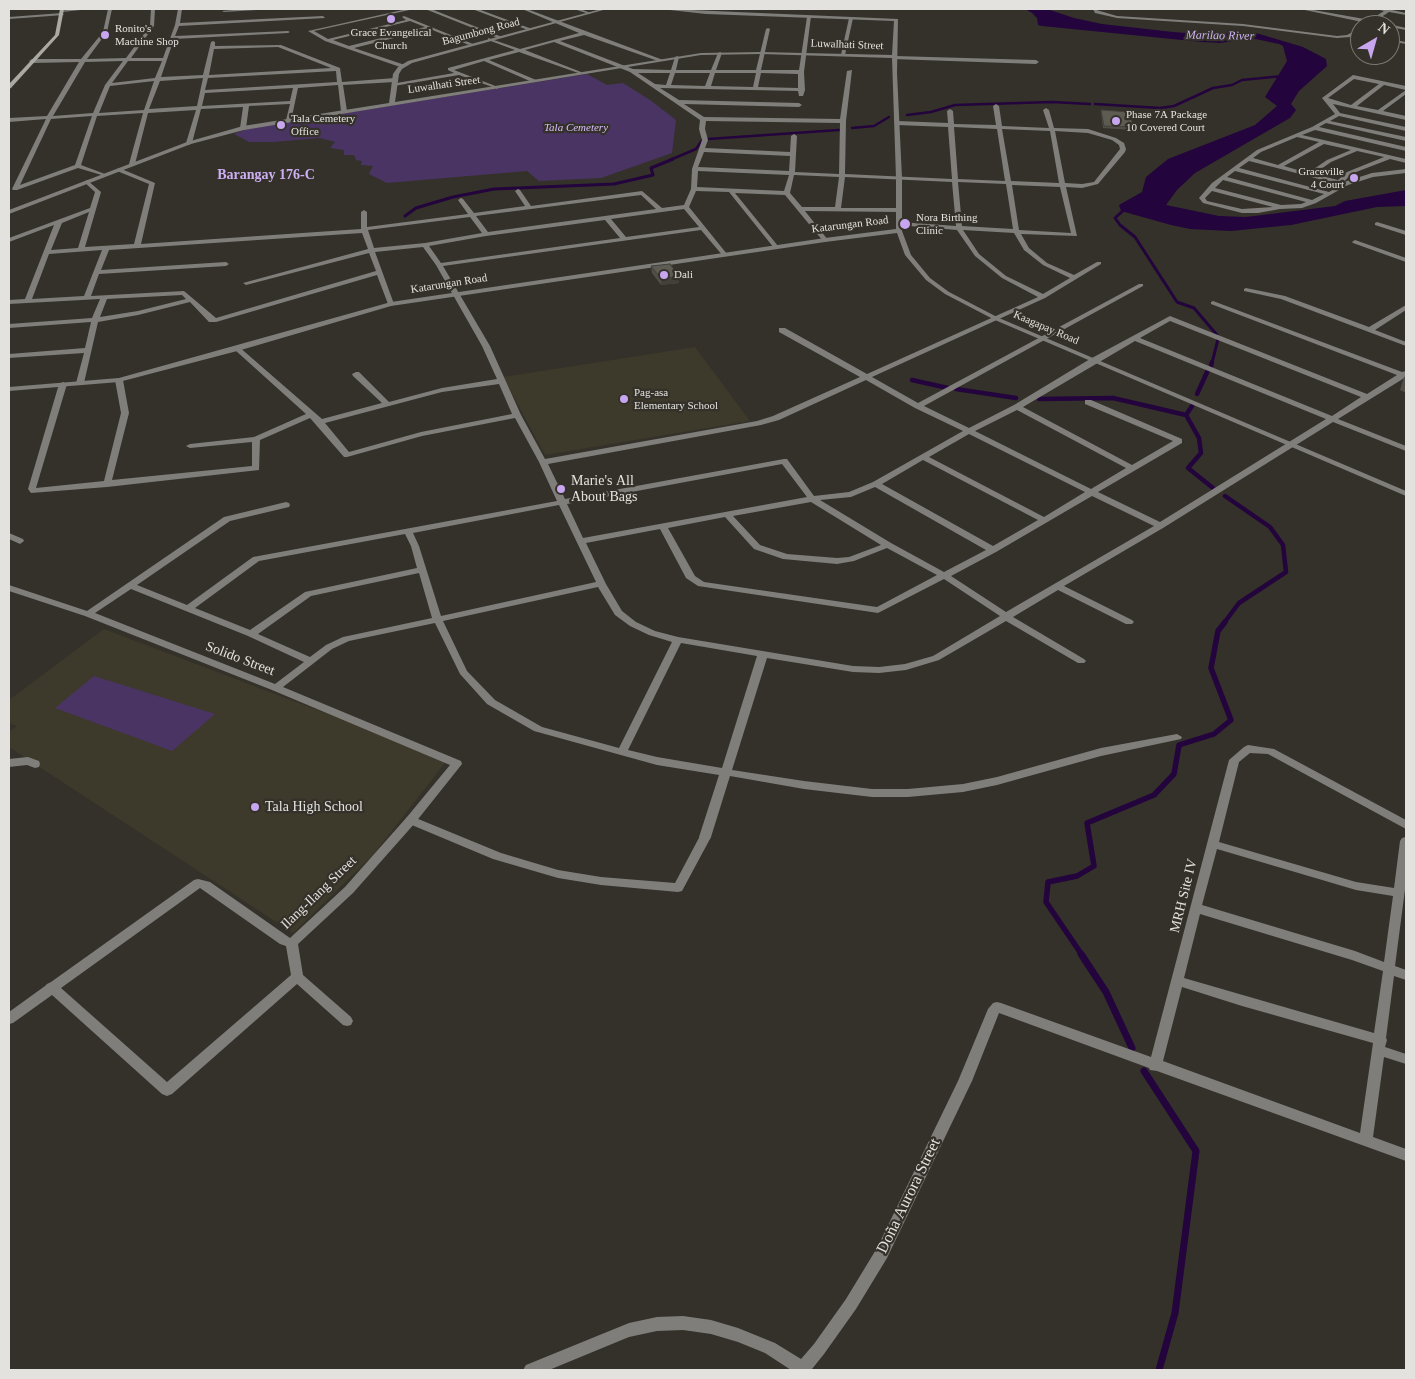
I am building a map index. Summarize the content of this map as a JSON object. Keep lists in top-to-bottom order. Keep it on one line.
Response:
{"streets":{"street":["Bagumbong Road","Luwalhati Street","Katarungan Road","Kaagapay Road","Solido Street","Ilang-Ilang Street","MRH Site IV","Doña Aurora Street"]},"crossings":[["Luwalhati Street","Kaagapay Road"],["Katarungan Road","Kaagapay Road"],["Solido Street","Ilang-Ilang Street"],["MRH Site IV","Doña Aurora Street"]],"districts":["Barangay 176-C"],"water":["Marilao River"],"parks":["Tala Cemetery"],"places":["Grace Evangelical Church","Ronito's Machine Shop","Phase 7A Package 10 Covered Court","Tala Cemetery Office","Graceville 4 Court","Nora Birthing Clinic","Dali","Pag-asa Elementary School","Marie's All About Bags","Tala High School"],"north":"top right"}
